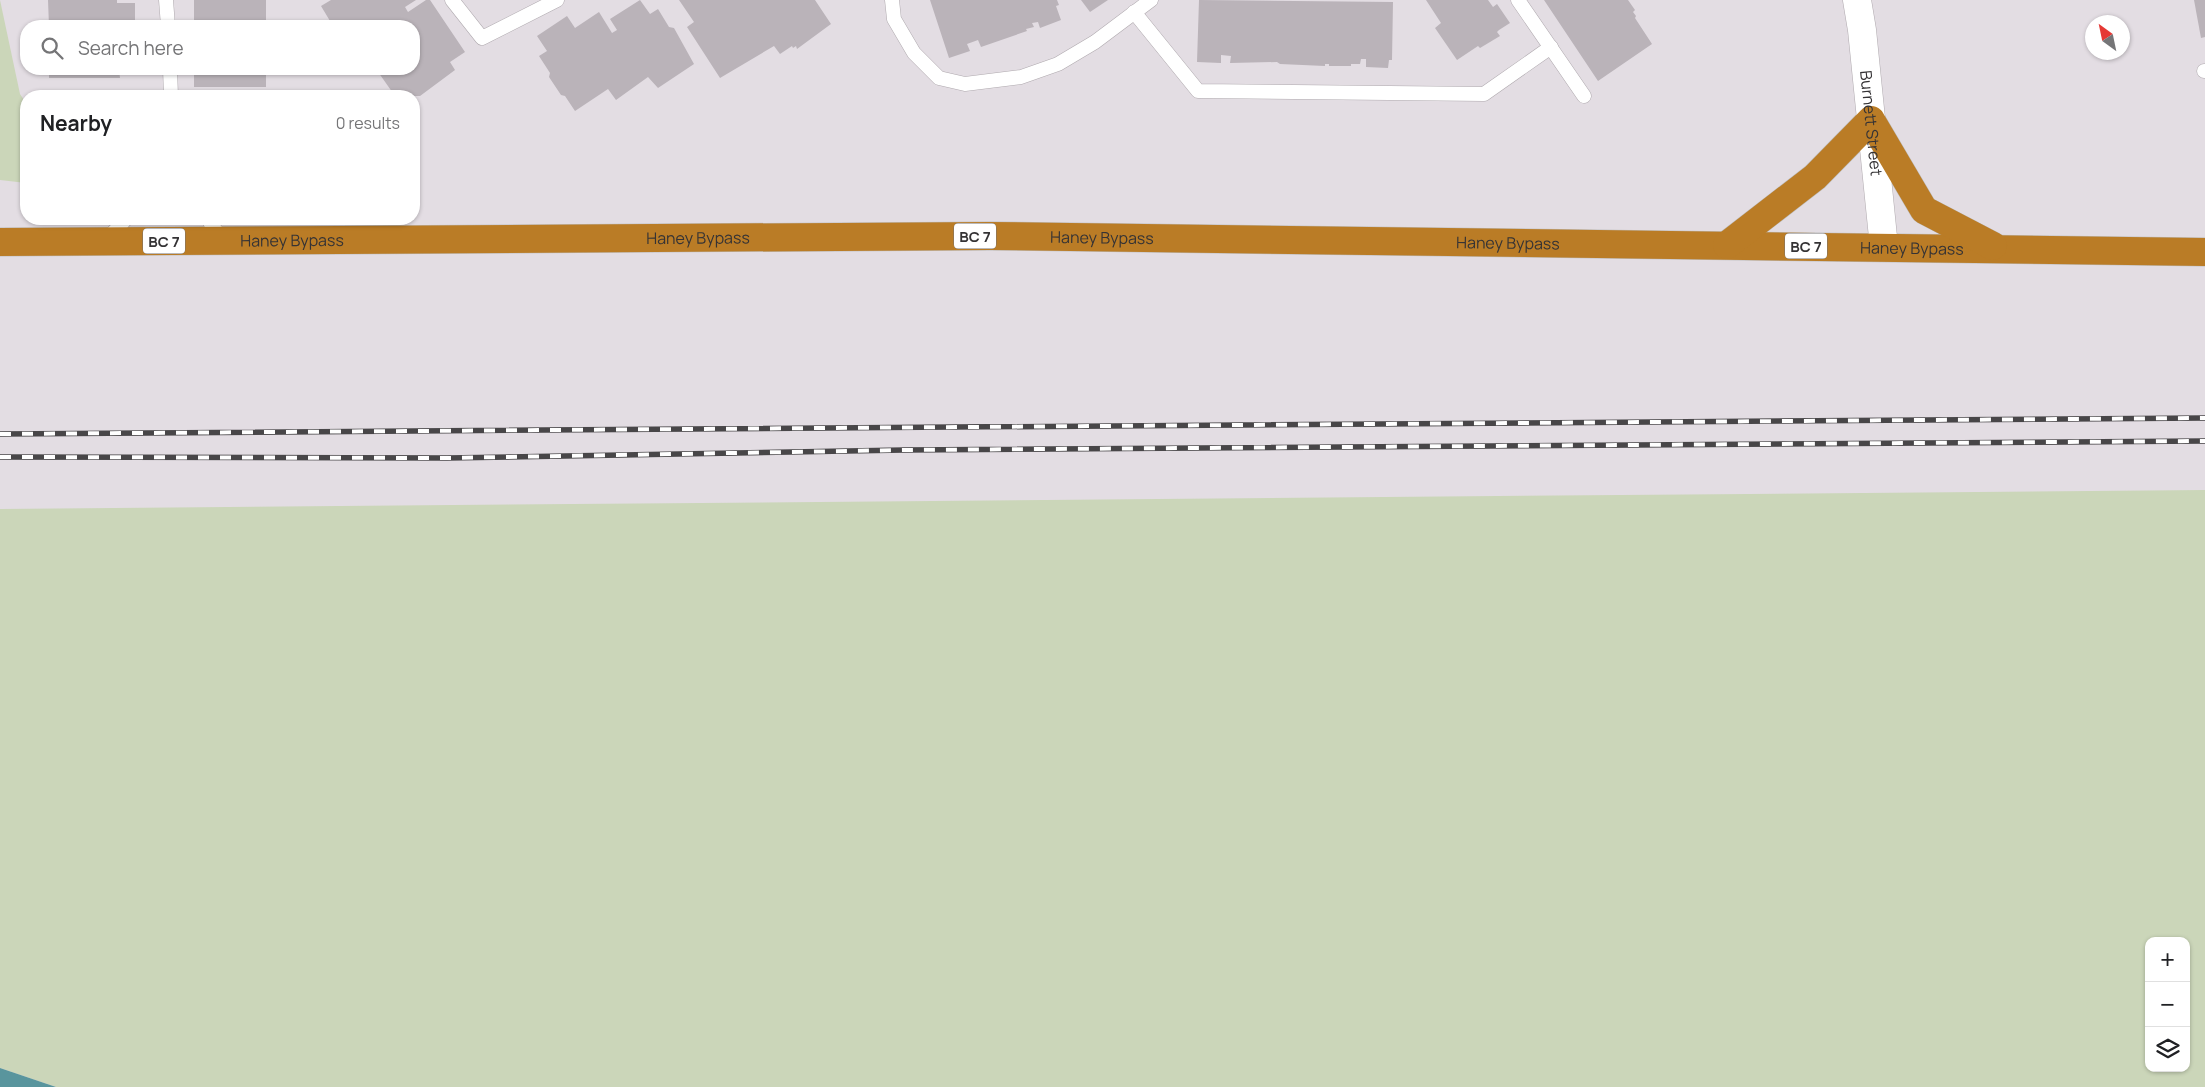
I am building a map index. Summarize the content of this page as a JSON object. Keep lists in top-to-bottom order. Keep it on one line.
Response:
{"streets":{"highway":["BC 7","Haney Bypass"],"street":["Burnett Street"]},"crossings":[["Burnett Street","Haney Bypass"]],"north":"top left","page":{"search":"Search here","heading":["Nearby","0 results"],"map_buttons":["+","−"]}}
